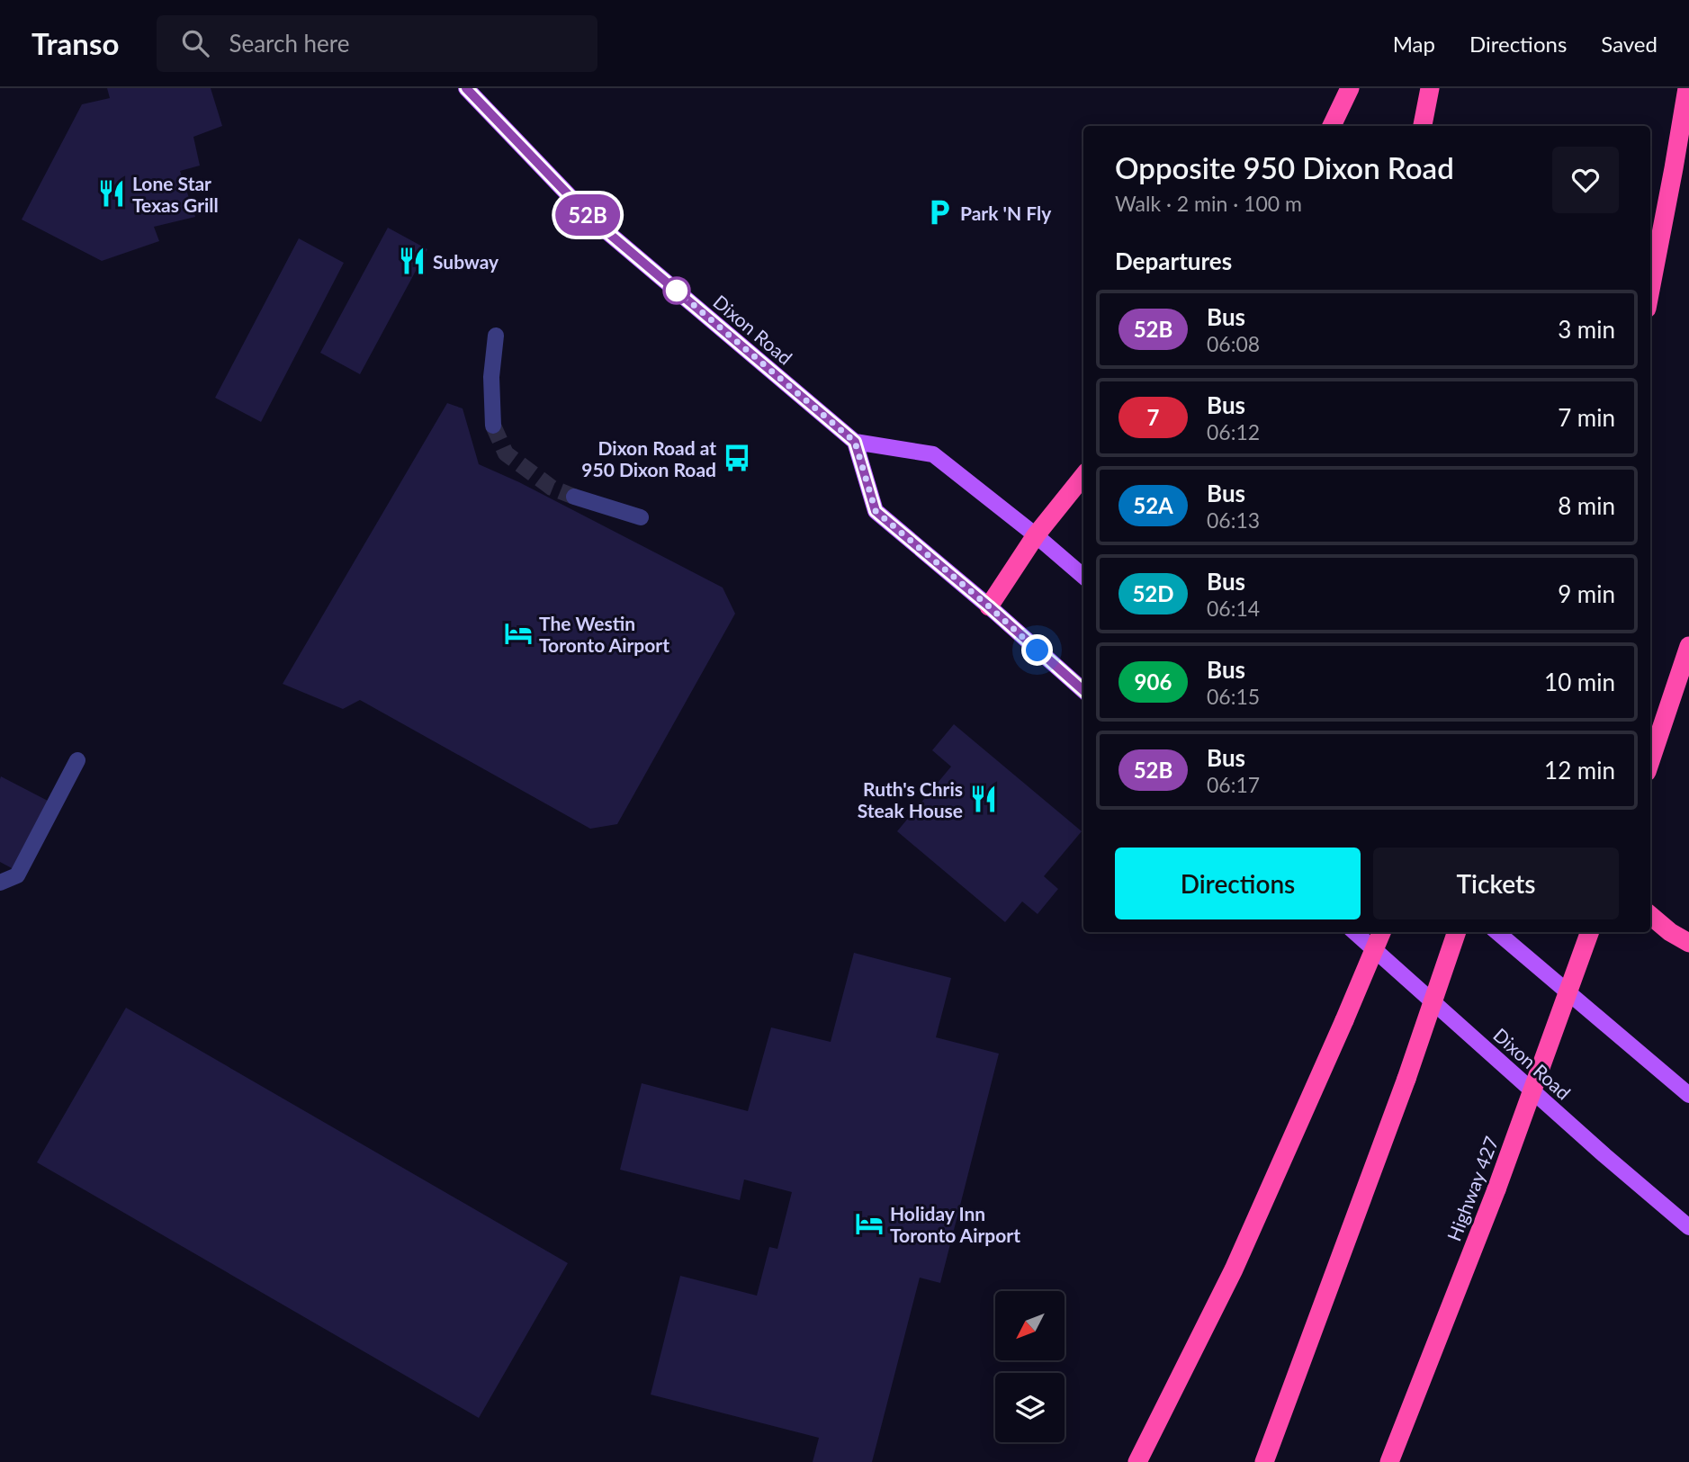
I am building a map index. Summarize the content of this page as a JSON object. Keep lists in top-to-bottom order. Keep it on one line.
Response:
{"streets":{"highway":["Highway 427"],"main road":["Dixon Road"]},"places":{"restaurant":["Lone Star Texas Grill","Subway","Ruth's Chris Steak House"],"parking":["Park 'N Fly"],"bus stop":["Dixon Road at 950 Dixon Road"],"hotel":["The Westin Toronto Airport","Holiday Inn Toronto Airport"]},"lines":["bus line 52B"],"north":"bottom left","page":{"header":"Transo","search":"Search here","nav":["Map","Directions","Saved"],"on_map":"52B","heading":[["Opposite 950 Dixon Road","Walk · 2 min · 100 m"],"Departures"],"list":[{"mark":"52B","name":"Bus","note":"06:08","value":"3 min"},{"mark":"7","name":"Bus","note":"06:12","value":"7 min"},{"mark":"52A","name":"Bus","note":"06:13","value":"8 min"},{"mark":"52D","name":"Bus","note":"06:14","value":"9 min"},{"mark":"906","name":"Bus","note":"06:15","value":"10 min"},{"mark":"52B","name":"Bus","note":"06:17","value":"12 min"}],"buttons":["Directions","Tickets"]}}
